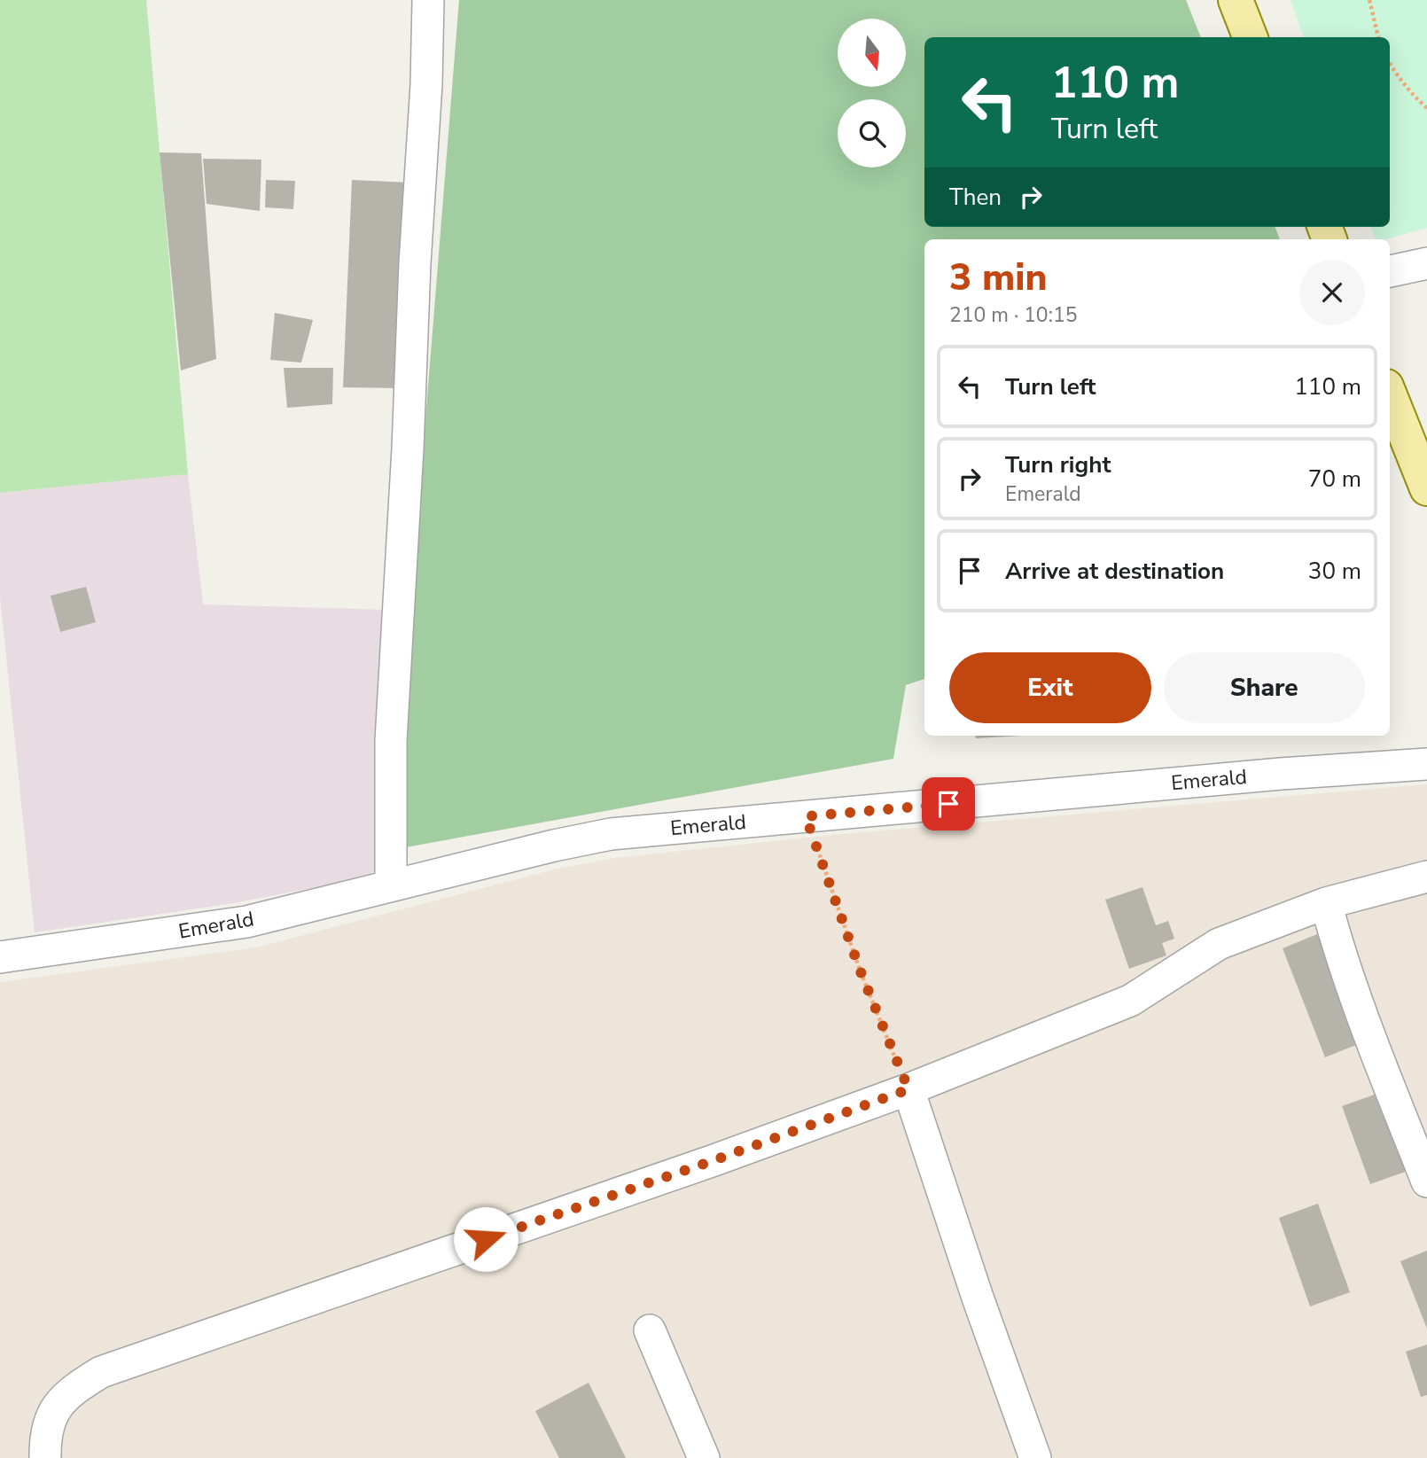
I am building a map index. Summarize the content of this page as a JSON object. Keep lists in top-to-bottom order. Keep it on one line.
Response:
{"streets":{"street":["Emerald"]},"north":"bottom","page":{"turn":["110 m","Turn left"],"then":"Then","heading":["3 min","210 m · 10:15"],"list":[{"name":"Turn left","value":"110 m"},{"name":"Turn right","note":"Emerald","value":"70 m"},{"name":"Arrive at destination","value":"30 m"}],"buttons":["Exit","Share"]}}
